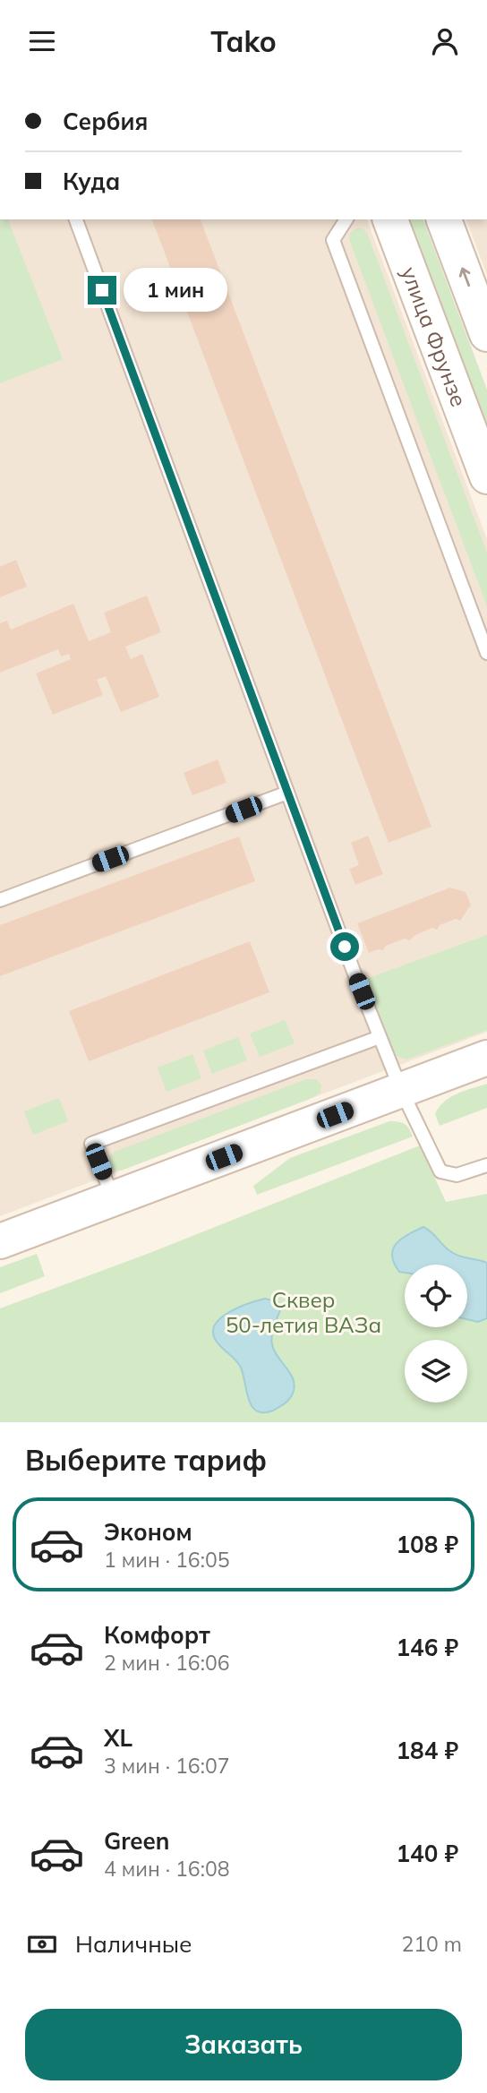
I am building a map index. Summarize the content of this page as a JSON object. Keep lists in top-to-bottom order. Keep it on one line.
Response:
{"streets":{"main road":["улица Фрунзе"]},"parks":["Сквер 50-летия ВАЗа"],"page":{"header":"Tako","banner":["Сербия","Куда"],"bubble":"1 мин","heading":"Выберите тариф","list":[{"name":"Эконом","note":"1 мин · 16:05","value":"108 ₽"},{"name":"Комфорт","note":"2 мин · 16:06","value":"146 ₽"},{"name":"XL","note":"3 мин · 16:07","value":"184 ₽"},{"name":"Green","note":"4 мин · 16:08","value":"140 ₽"}],"pay":["Наличные","210 m"],"buttons":"Заказать"}}
